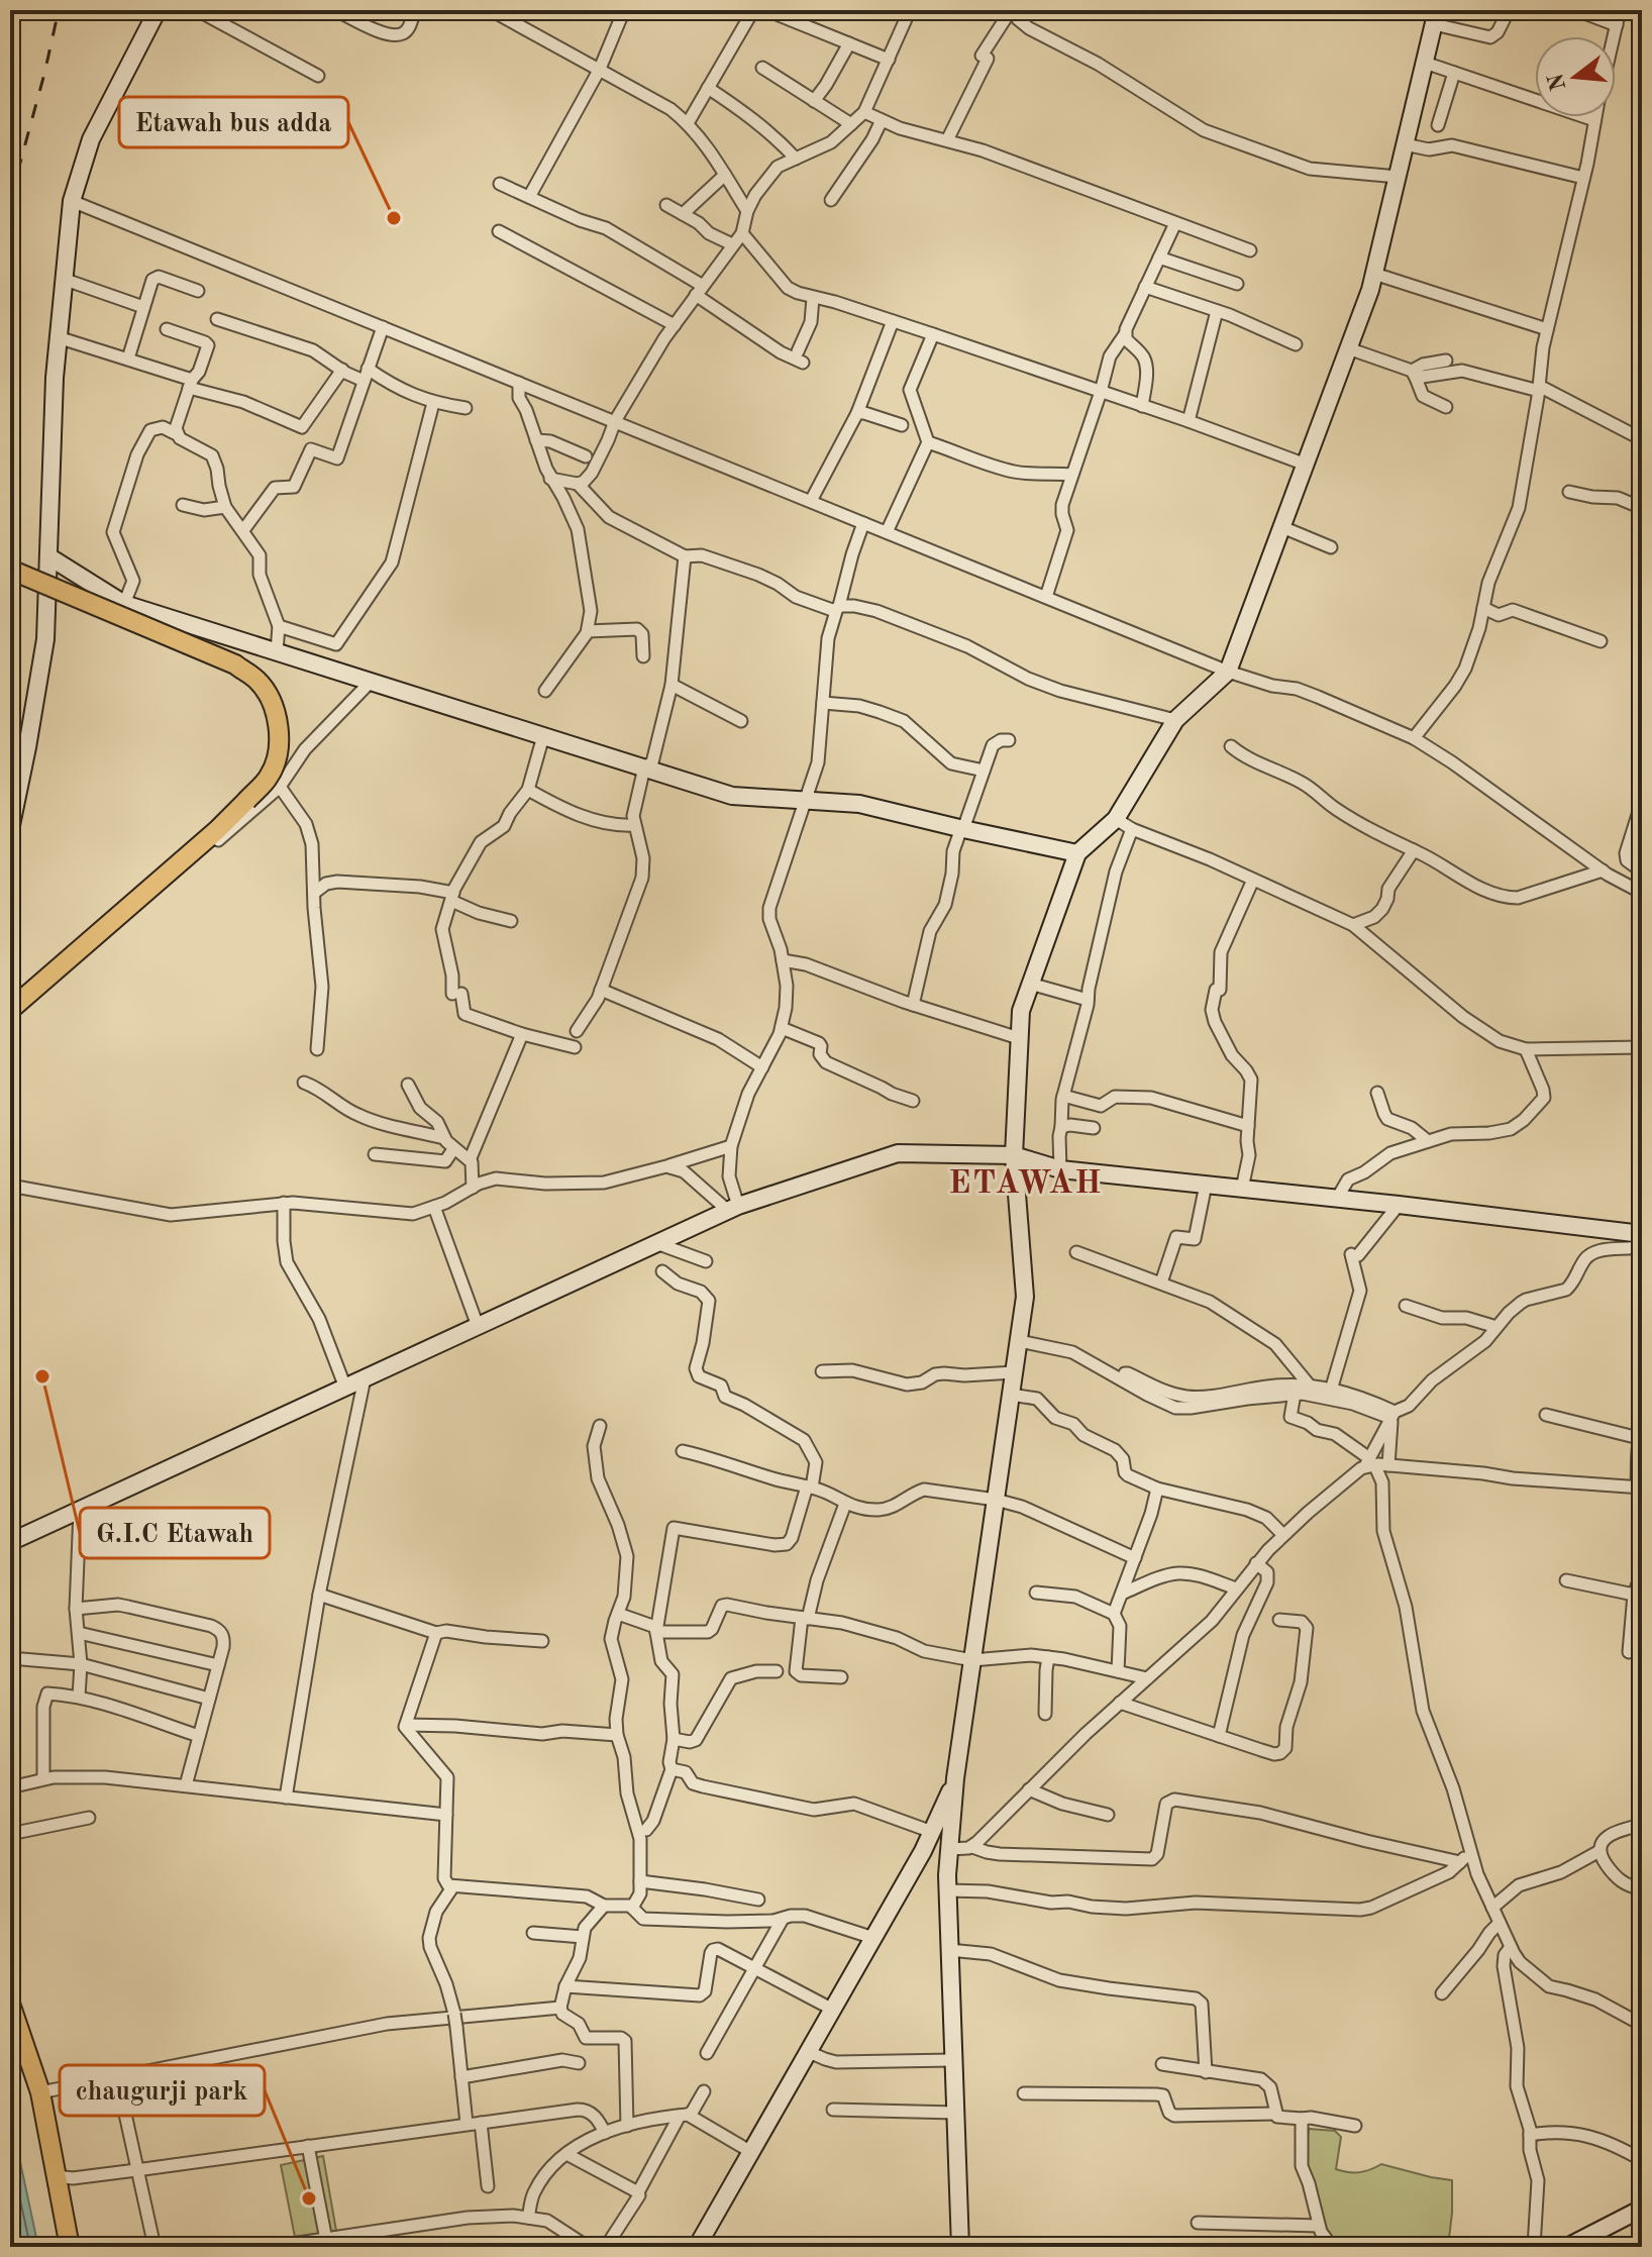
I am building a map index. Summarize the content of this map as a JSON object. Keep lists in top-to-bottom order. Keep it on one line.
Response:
{"districts":["ETAWAH"],"places":["Etawah bus adda","G.I.C Etawah","chaugurji park"],"north":"left"}
